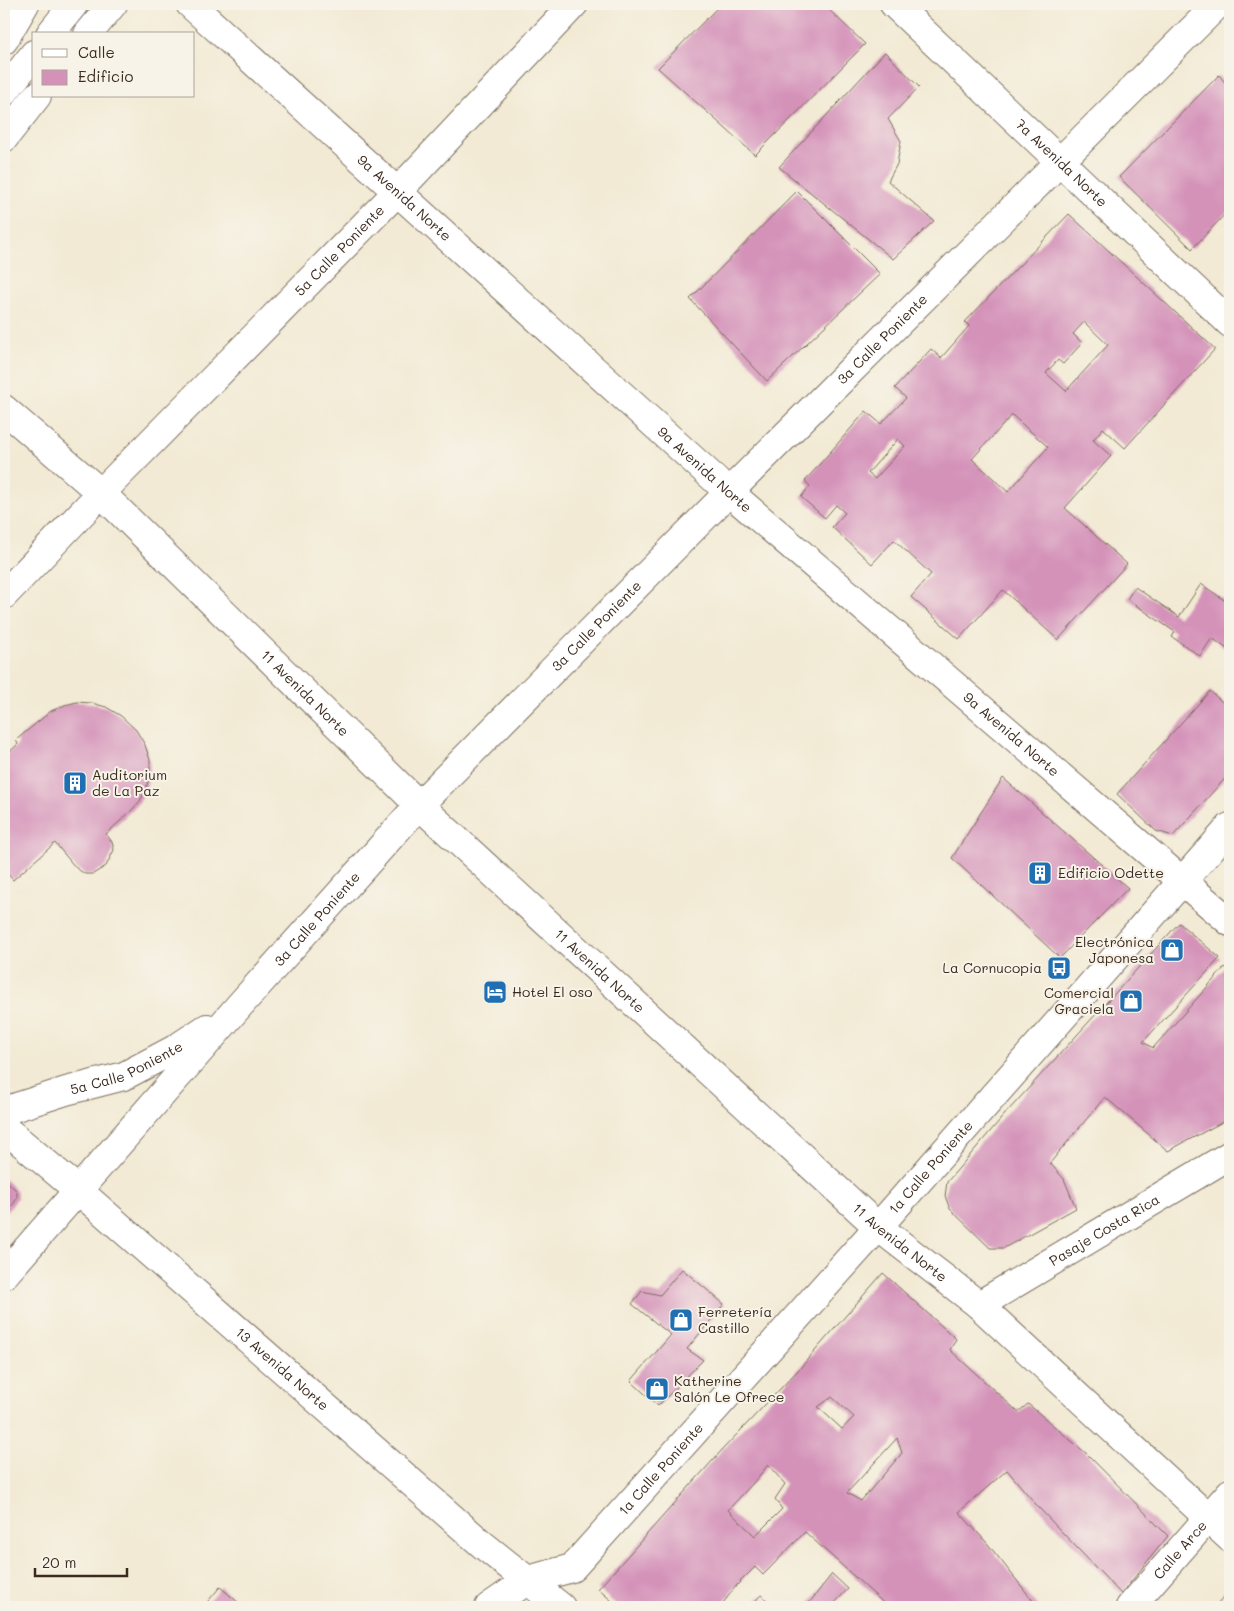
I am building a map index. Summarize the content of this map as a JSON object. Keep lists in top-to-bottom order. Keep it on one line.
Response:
{"streets":{"main road":["7a Avenida Norte","9a Avenida Norte","5a Calle Poniente","3a Calle Poniente","11 Avenida Norte","1a Calle Poniente","Pasaje Costa Rica","13 Avenida Norte","Calle Arce"]},"crossings":[["7a Avenida Norte","3a Calle Poniente"],["9a Avenida Norte","5a Calle Poniente"],["9a Avenida Norte","3a Calle Poniente"],["9a Avenida Norte","1a Calle Poniente"],["5a Calle Poniente","3a Calle Poniente"],["5a Calle Poniente","11 Avenida Norte"],["3a Calle Poniente","11 Avenida Norte"],["3a Calle Poniente","13 Avenida Norte"],["11 Avenida Norte","1a Calle Poniente"],["11 Avenida Norte","Pasaje Costa Rica"],["11 Avenida Norte","Calle Arce"],["1a Calle Poniente","13 Avenida Norte"]],"places":{"building":["Auditorium de La Paz","Edificio Odette"],"shop":["Electrónica Japonesa","Comercial Graciela","Ferretería Castillo","Katherine Salón Le Ofrece"],"bus stop":["La Cornucopia"],"hotel":["Hotel El oso"]},"legend":["Calle","Edificio"],"scale_bar":"20 m"}
